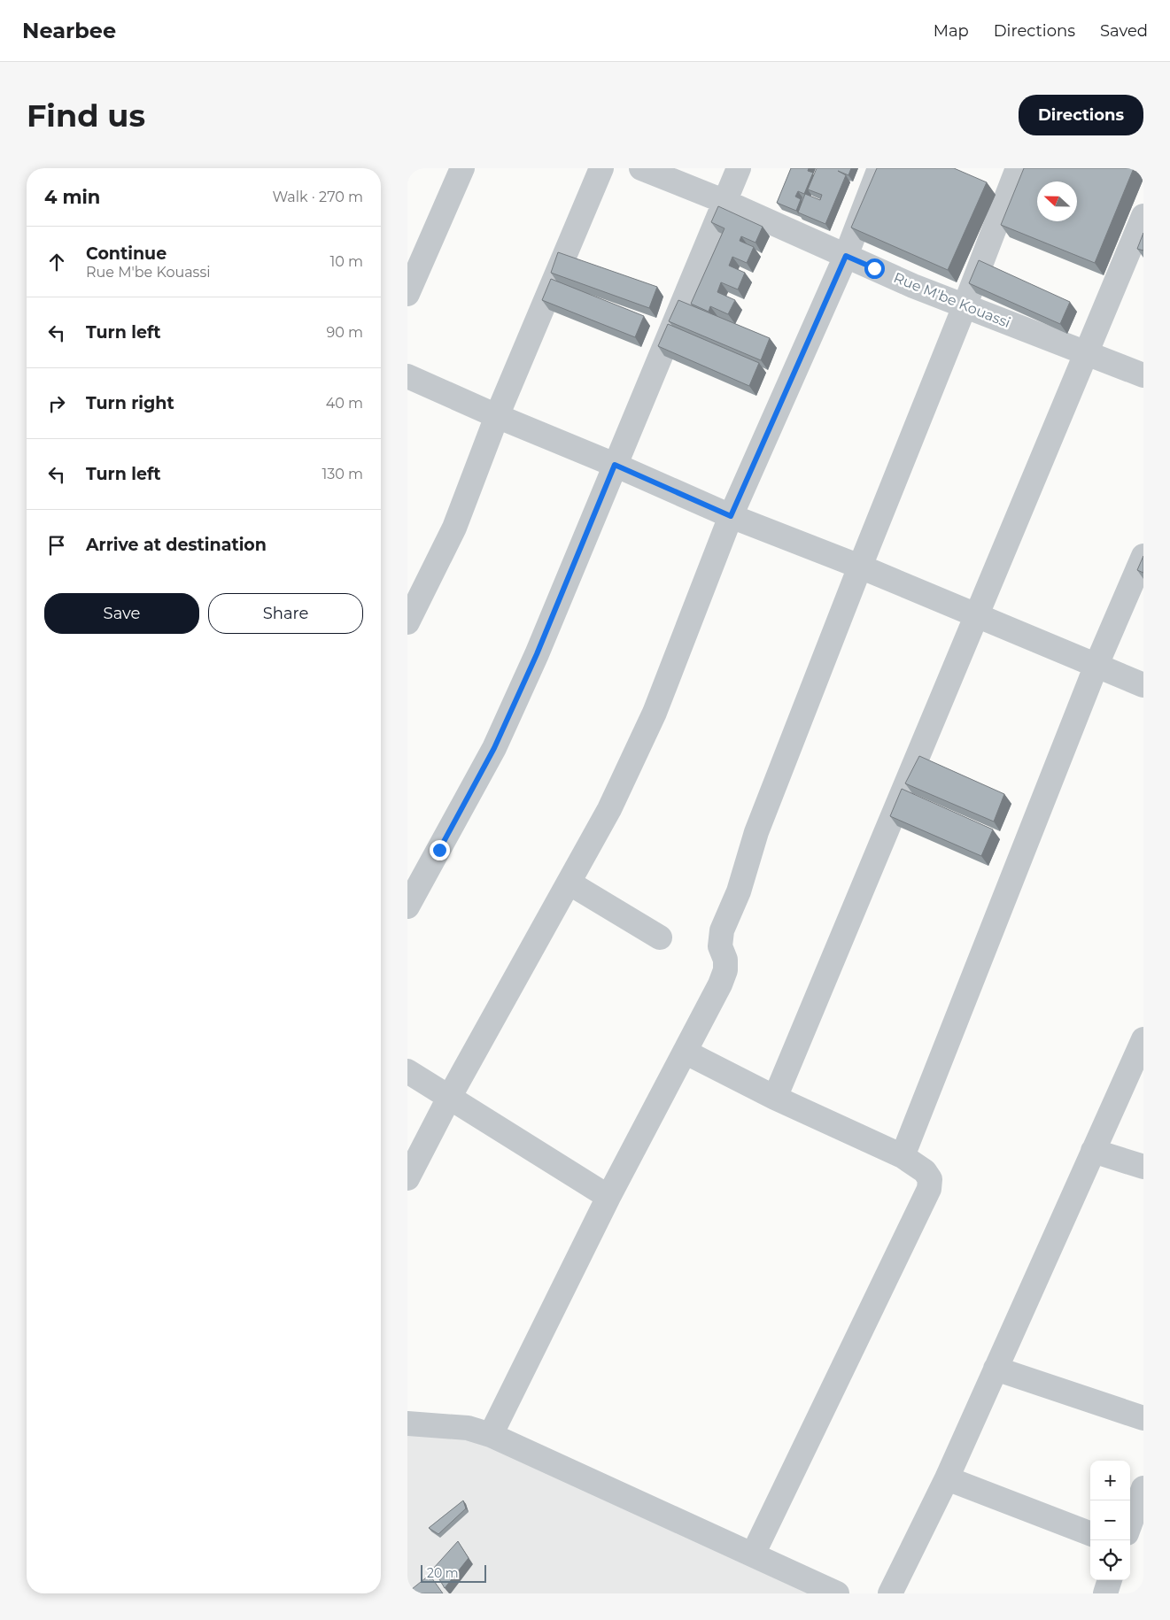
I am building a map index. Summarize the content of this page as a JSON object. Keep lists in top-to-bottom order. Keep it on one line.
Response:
{"streets":{"street":["Rue M'be Kouassi"]},"scale_bar":"20 m","north":"left","page":{"header":"Nearbee","nav":["Map","Directions","Saved"],"buttons":["Directions",["Save","Share"]],"title":"Find us","heading":["4 min","Walk · 270 m"],"list":[["Continue","Rue M'be Kouassi","10 m"],["Turn left","90 m"],["Turn right","40 m"],["Turn left","130 m"],"Arrive at destination"],"map_buttons":["+","−"],"scale":"20 m"}}
